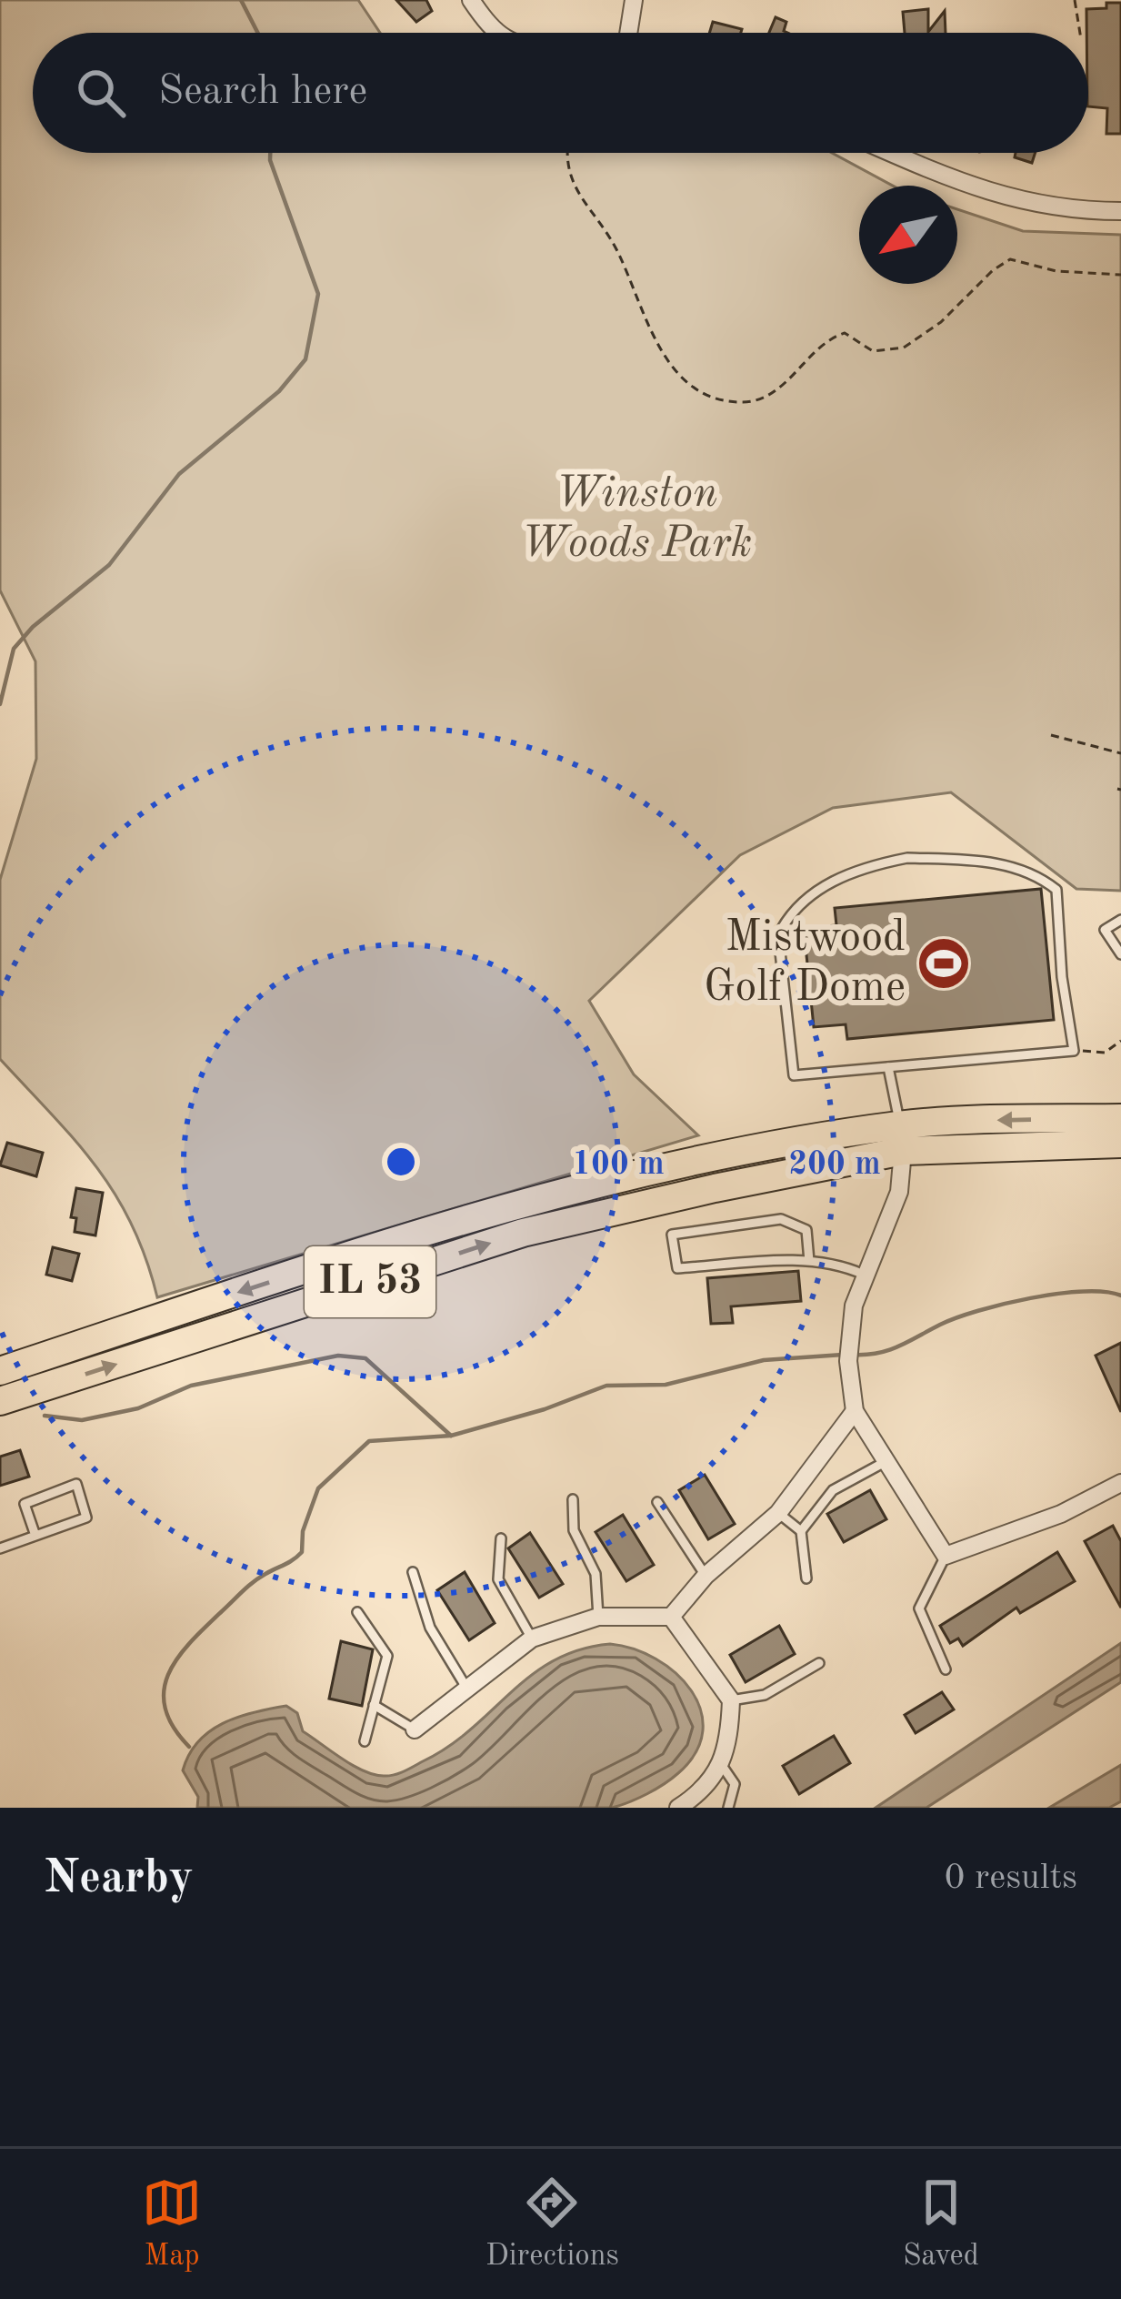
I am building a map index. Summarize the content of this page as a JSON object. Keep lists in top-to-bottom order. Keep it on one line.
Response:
{"streets":{"main road":["IL 53"]},"parks":["Winston Woods Park"],"places":{"sports":["Mistwood Golf Dome"]},"north":"bottom left","page":{"search":"Search here","heading":["Nearby","0 results"],"nav":["Map","Directions","Saved"]},"rings":["100 m","200 m"]}
